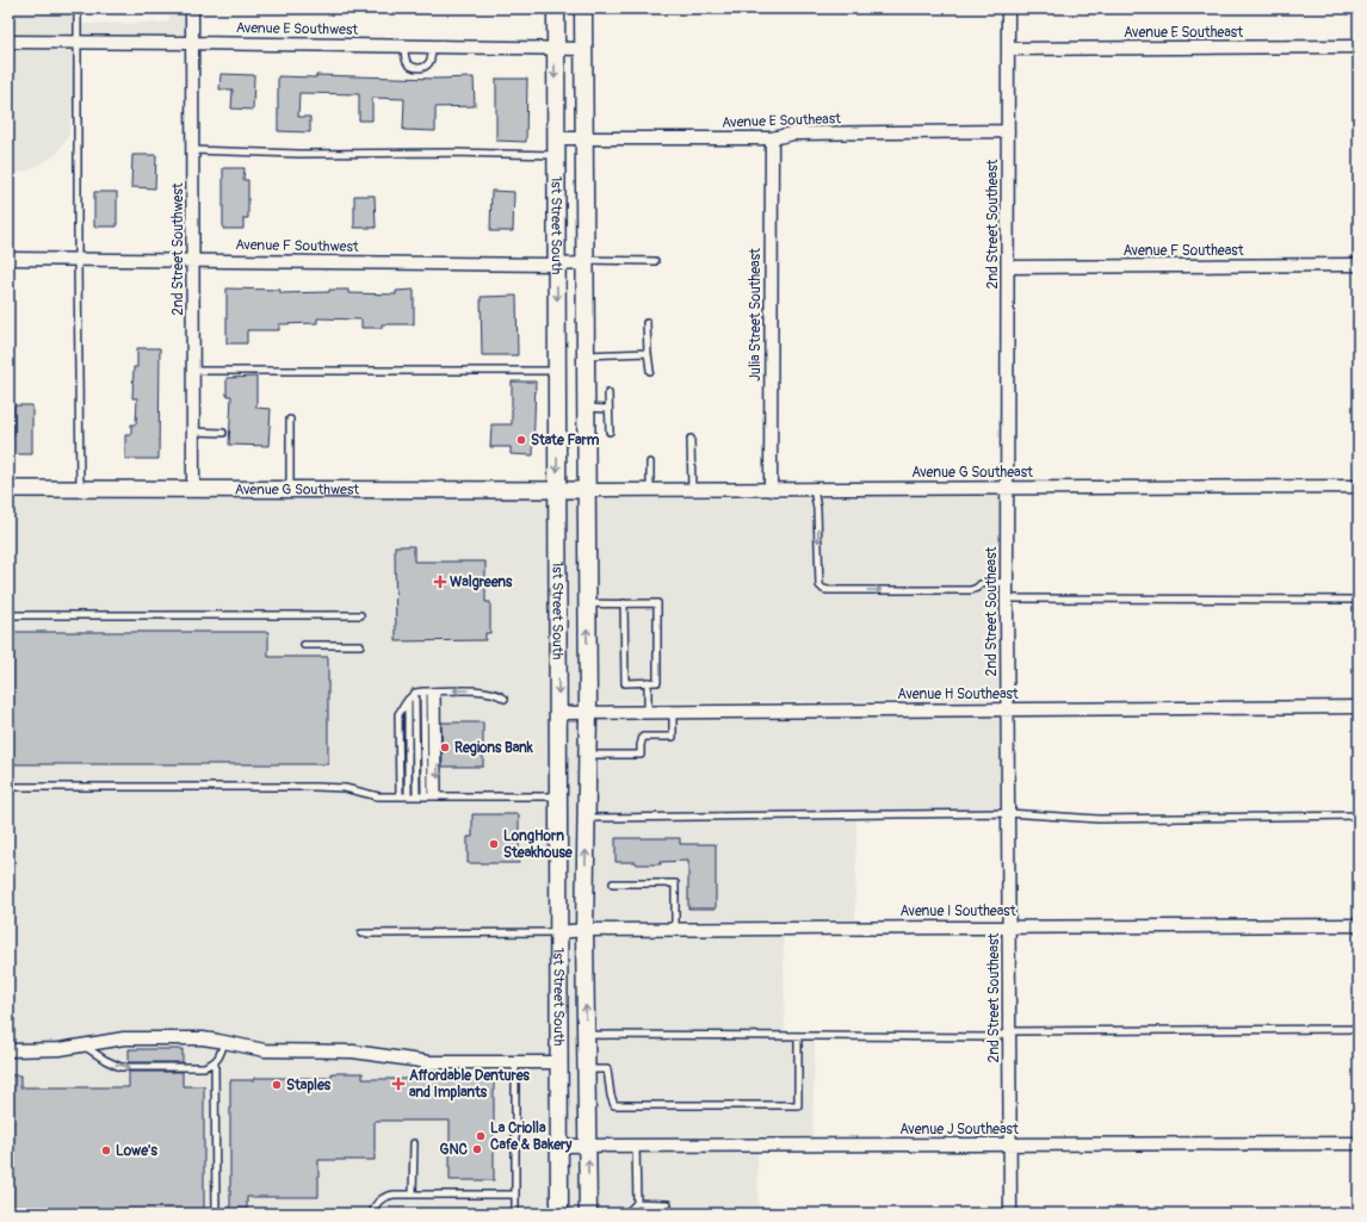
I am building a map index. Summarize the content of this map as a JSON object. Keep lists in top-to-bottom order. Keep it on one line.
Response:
{"streets":{"main road":["1st Street South"],"street":["Avenue E Southwest","Avenue E Southeast","2nd Street Southeast","Avenue F Southwest","2nd Street Southwest","Avenue F Southeast","Julia Street Southeast","Avenue G Southeast","Avenue G Southwest","Avenue H Southeast","Avenue I Southeast","Avenue J Southeast"]},"crossings":[["Avenue E Southwest","1st Street South"],["Avenue E Southwest","2nd Street Southwest"],["Avenue E Southeast","2nd Street Southeast"],["Avenue E Southeast","1st Street South"],["Avenue E Southeast","Julia Street Southeast"],["2nd Street Southeast","Avenue F Southeast"],["2nd Street Southeast","Avenue G Southeast"],["2nd Street Southeast","Avenue H Southeast"],["2nd Street Southeast","Avenue I Southeast"],["2nd Street Southeast","Avenue J Southeast"],["1st Street South","Avenue F Southwest"],["1st Street South","Avenue G Southeast"],["1st Street South","Avenue G Southwest"],["1st Street South","Avenue H Southeast"],["1st Street South","Avenue I Southeast"],["1st Street South","Avenue J Southeast"],["Avenue F Southwest","2nd Street Southwest"],["2nd Street Southwest","Avenue G Southwest"],["Julia Street Southeast","Avenue G Southeast"],["Avenue G Southeast","Avenue G Southwest"]],"places":{"other":["State Farm","Regions Bank","LongHorn Steakhouse","Staples","La Criolla Cafe & Bakery","GNC","Lowe's"],"health":["Walgreens","Affordable Dentures and Implants"]}}
